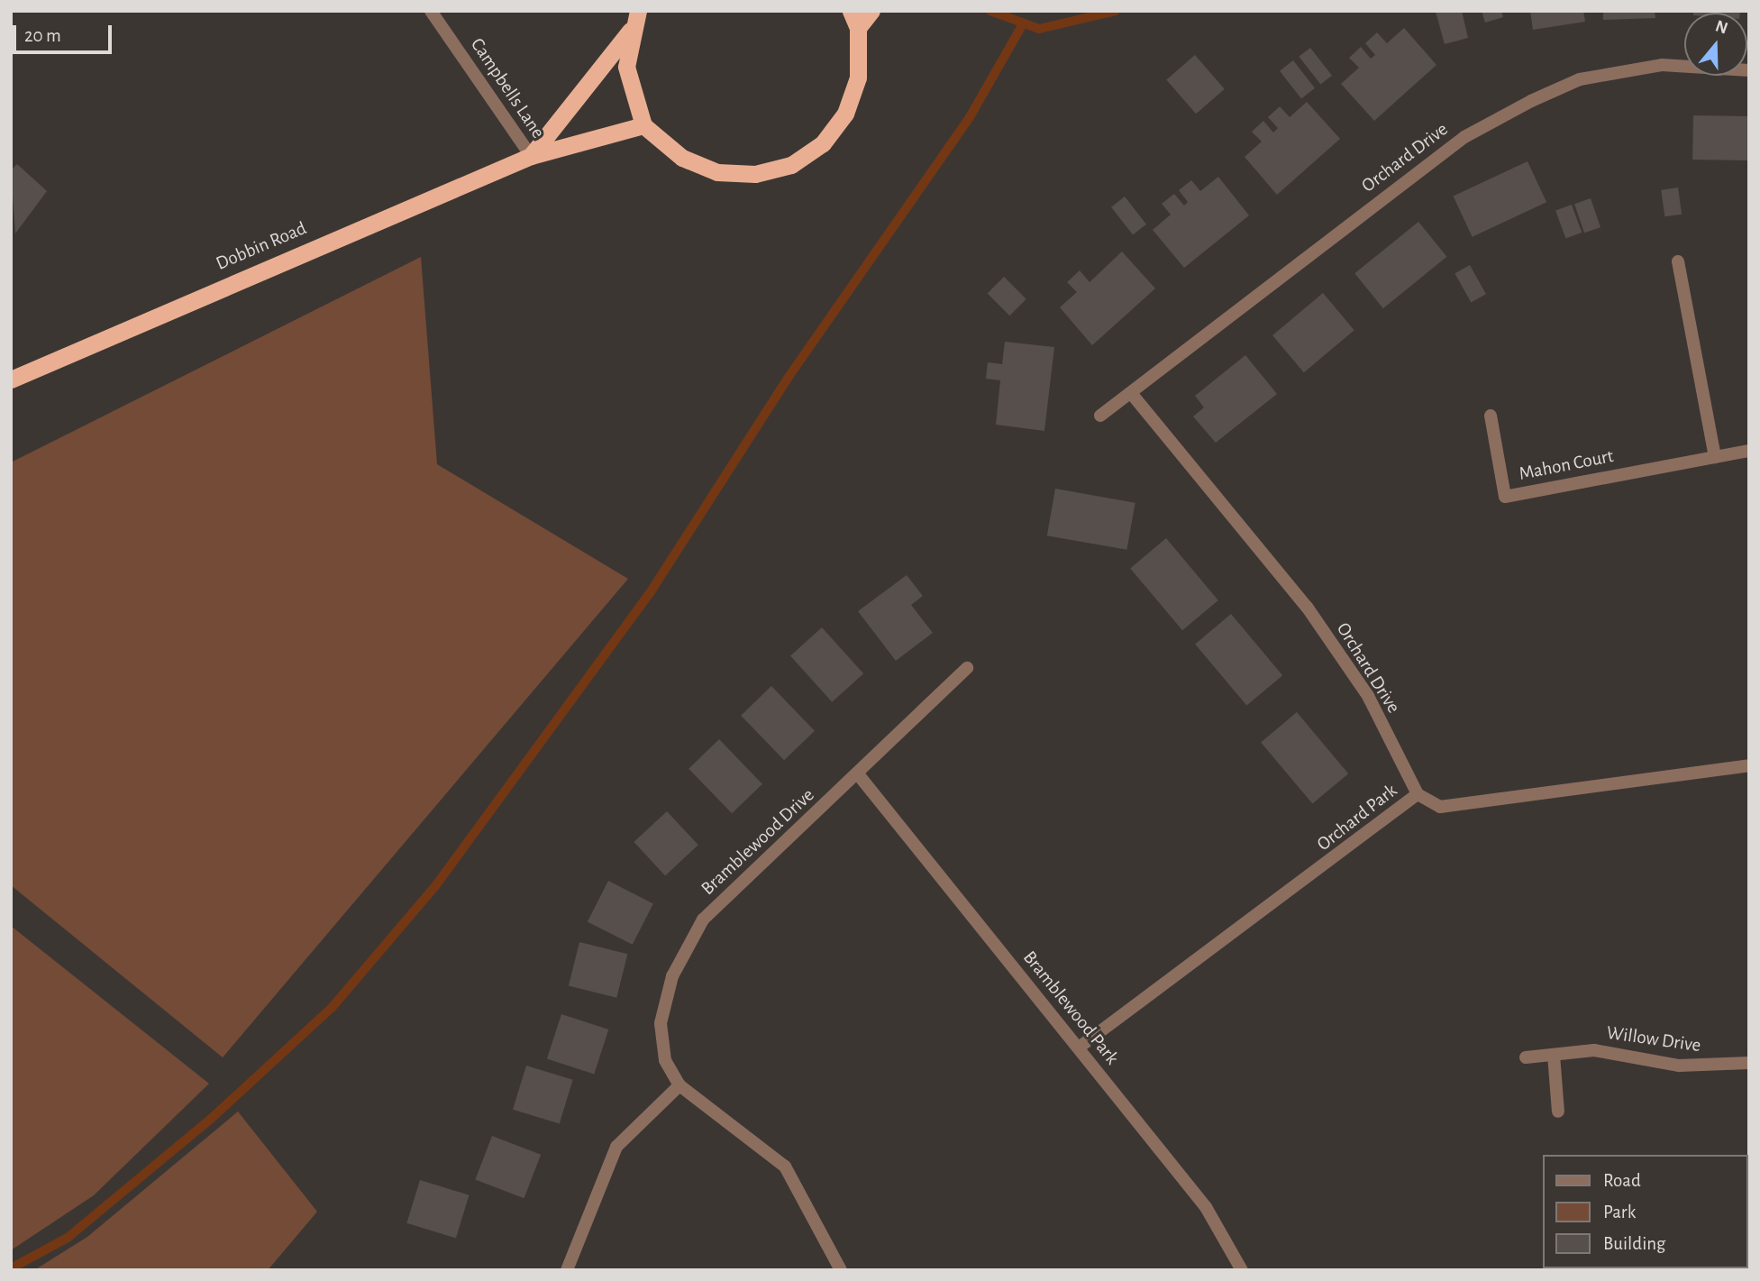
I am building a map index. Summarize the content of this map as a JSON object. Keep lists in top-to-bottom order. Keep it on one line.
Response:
{"streets":{"highway":["Dobbin Road"],"street":["Campbells Lane","Orchard Drive","Mahon Court","Orchard Park","Bramblewood Drive","Bramblewood Park","Willow Drive"]},"crossings":[["Campbells Lane","Dobbin Road"],["Orchard Drive","Orchard Park"],["Orchard Park","Bramblewood Park"],["Bramblewood Drive","Bramblewood Park"]],"legend":["Road","Park","Building"],"scale_bar":"20 m","north":"top"}
